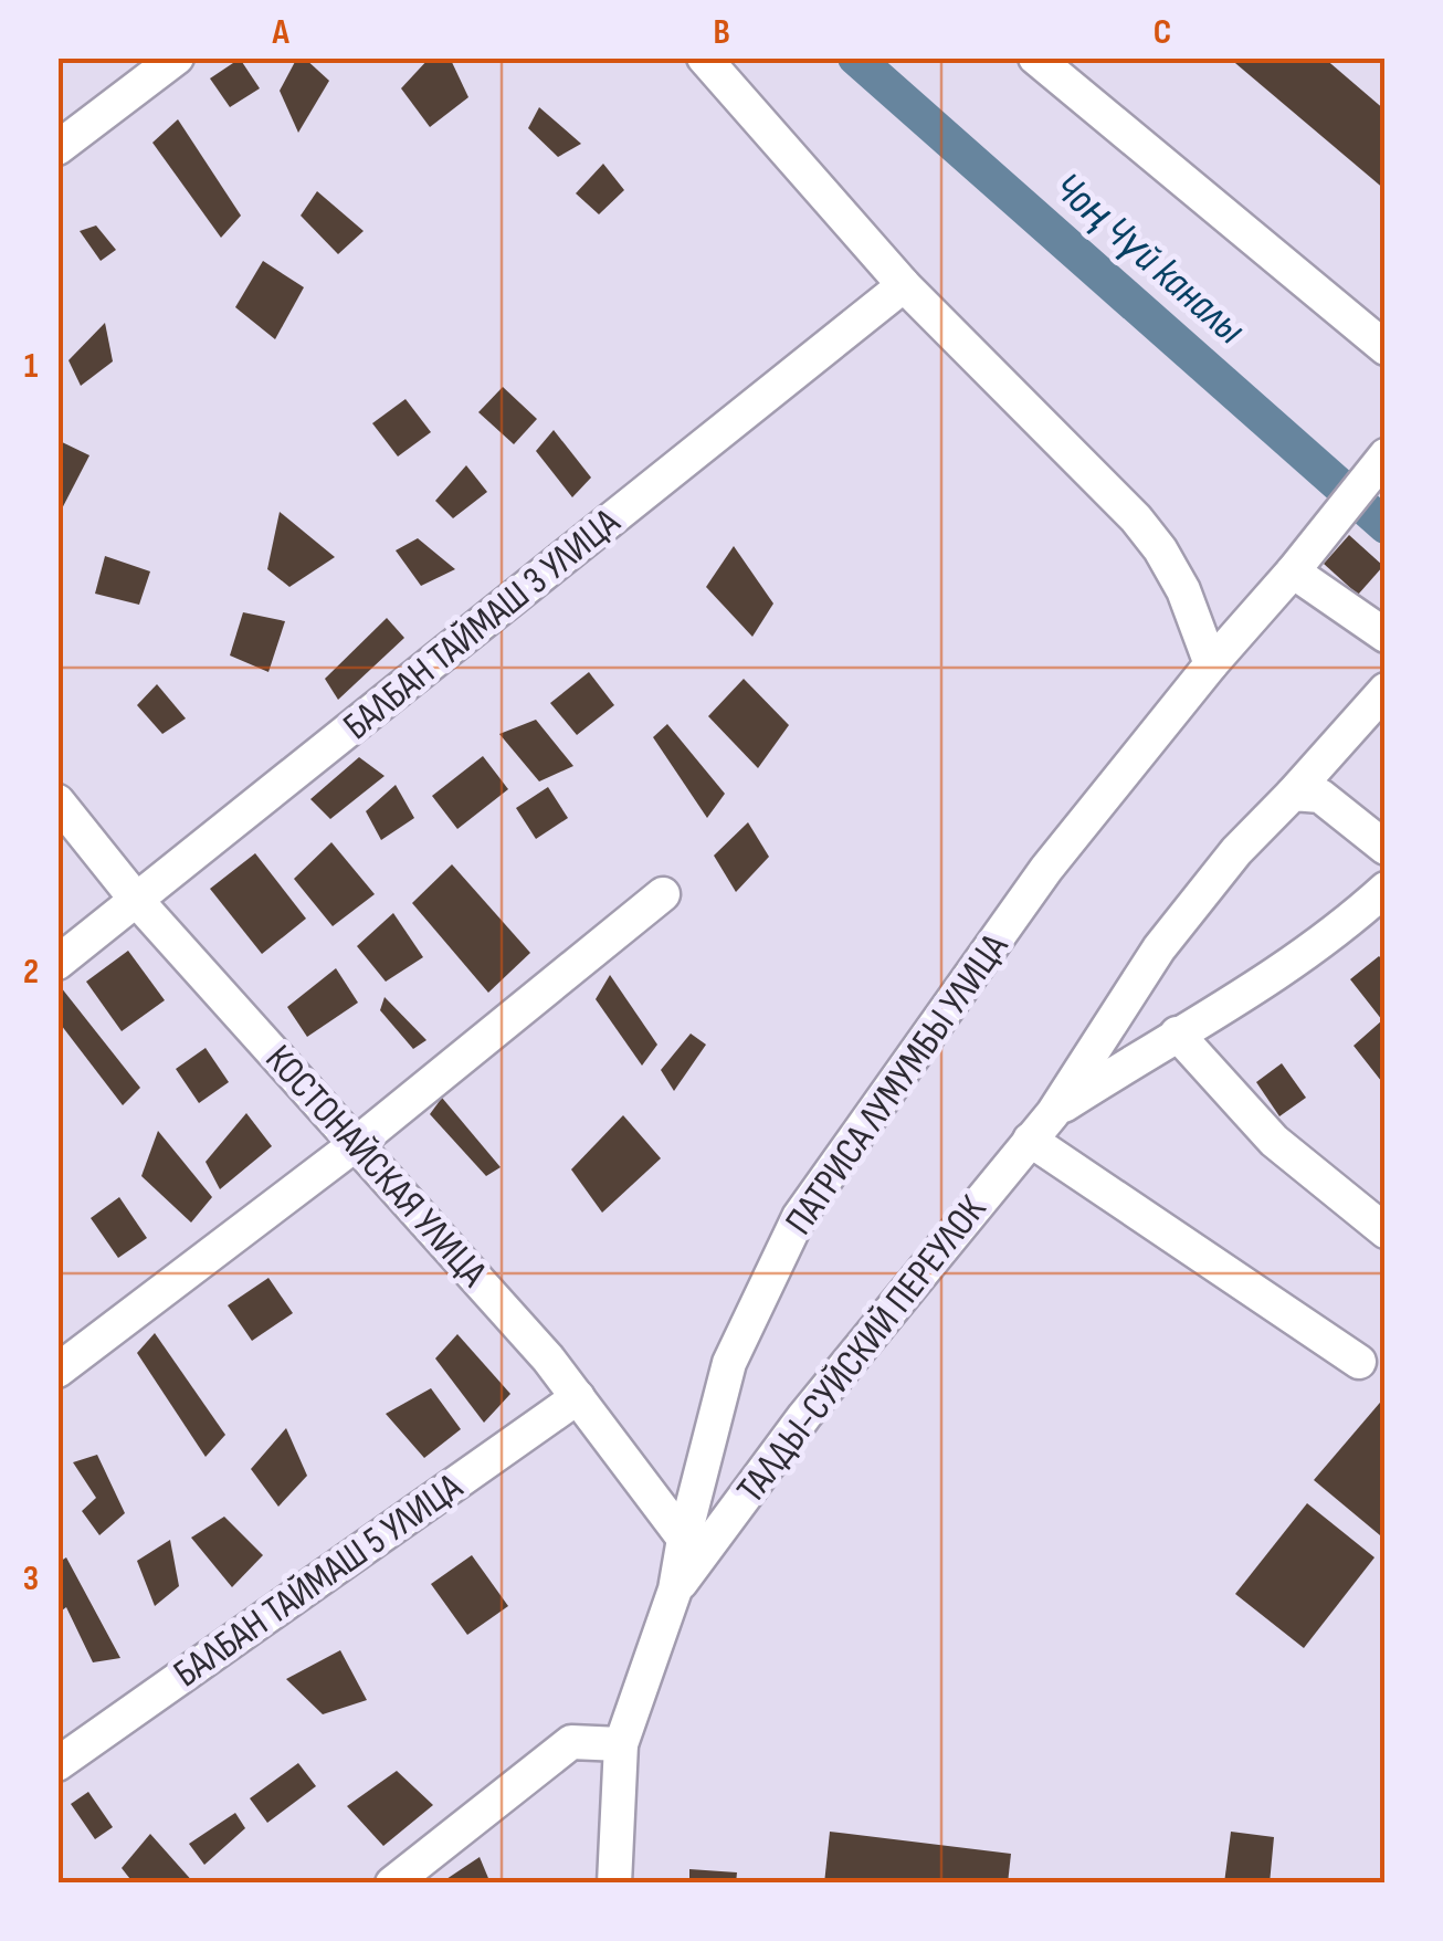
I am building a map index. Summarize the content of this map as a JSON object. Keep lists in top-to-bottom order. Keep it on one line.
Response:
{"streets":{"street":["БАЛБАН ТАЙМАШ 3 УЛИЦА","ПАТРИСА ЛУМУМБЫ УЛИЦА","КОСТОНАЙСКАЯ УЛИЦА","ТАЛДЫ-СУЙСКИЙ ПЕРЕУЛОК","БАЛБАН ТАЙМАШ 5 УЛИЦА"]},"crossings":[["БАЛБАН ТАЙМАШ 3 УЛИЦА","КОСТОНАЙСКАЯ УЛИЦА"],["ПАТРИСА ЛУМУМБЫ УЛИЦА","КОСТОНАЙСКАЯ УЛИЦА"],["ПАТРИСА ЛУМУМБЫ УЛИЦА","ТАЛДЫ-СУЙСКИЙ ПЕРЕУЛОК"],["КОСТОНАЙСКАЯ УЛИЦА","БАЛБАН ТАЙМАШ 5 УЛИЦА"]],"water":["Чоң Чүй каналы"],"grid":{"columns":["A","B","C"],"rows":["1","2","3"]}}
